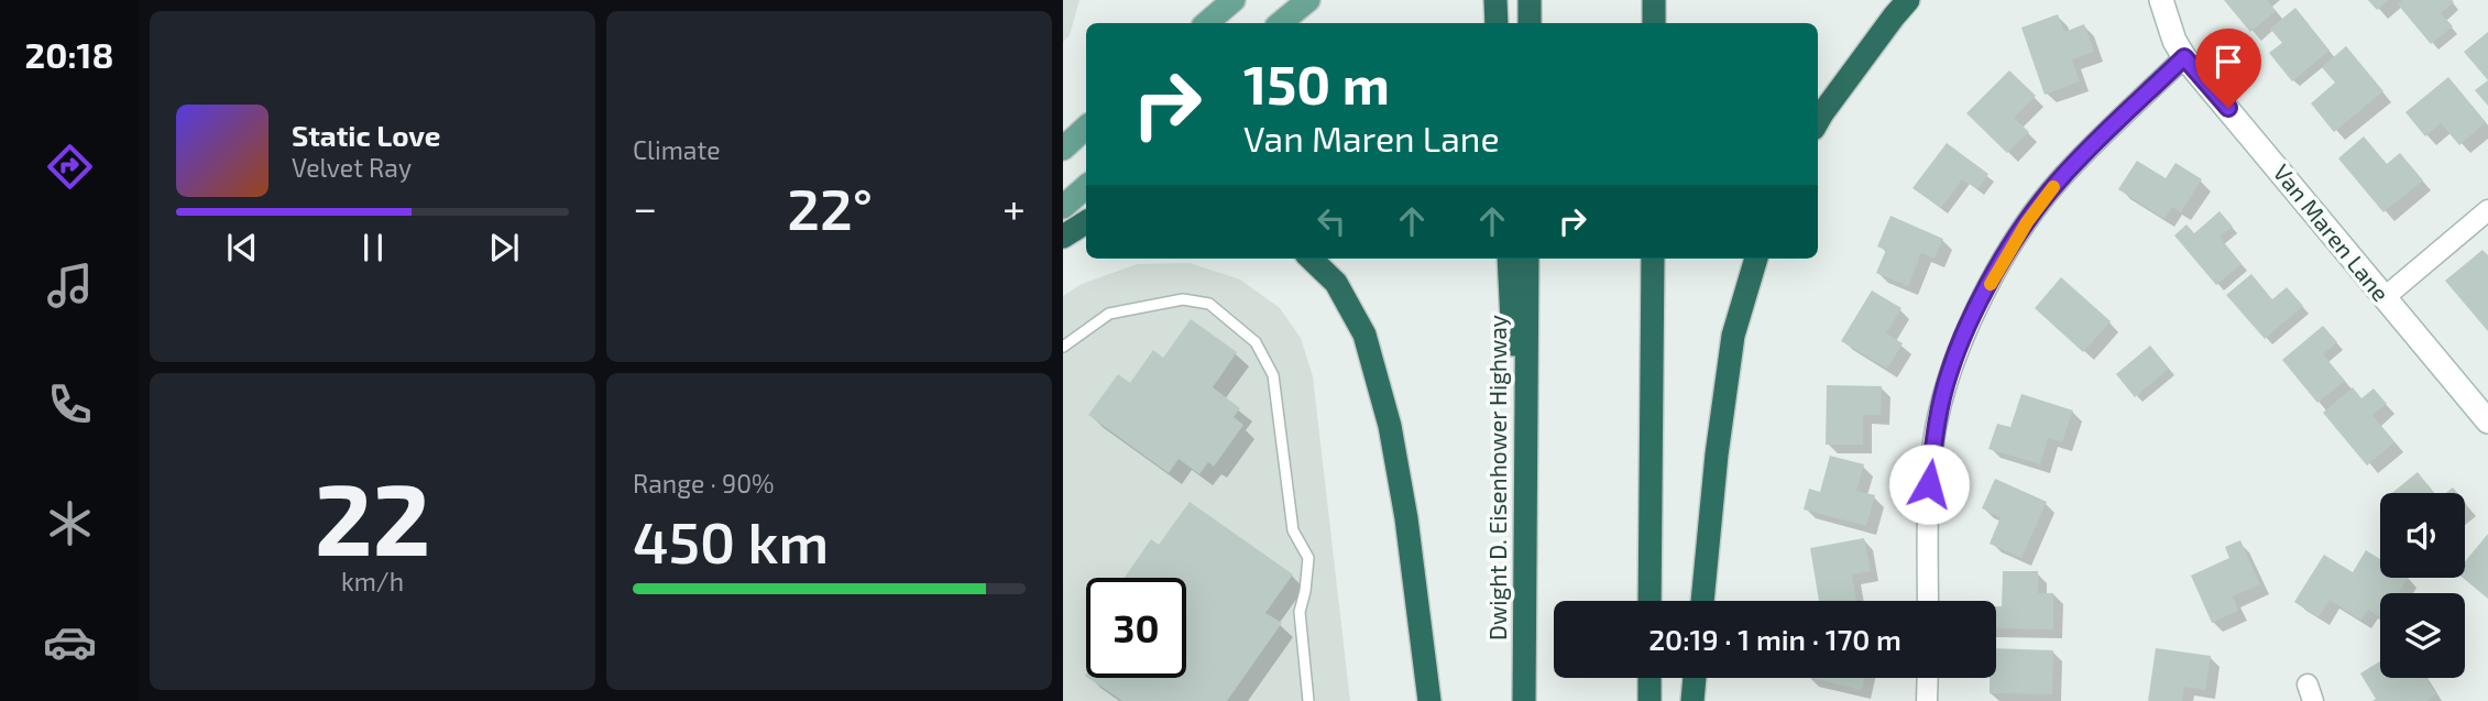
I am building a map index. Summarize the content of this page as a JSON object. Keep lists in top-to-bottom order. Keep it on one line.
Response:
{"streets":{"highway":["Dwight D. Eisenhower Highway"],"main road":["Van Maren Lane"]},"page":{"tabs":"20:18","tile":["Climate",["22","km/h"],["Range · 90%","450 km"]],"turn":["150 m","Van Maren Lane"],"song":["Static Love","Velvet Ray"],"heat":["−","22°","+"],"limit":"30","trip":"20:19 · 1 min · 170 m"}}
